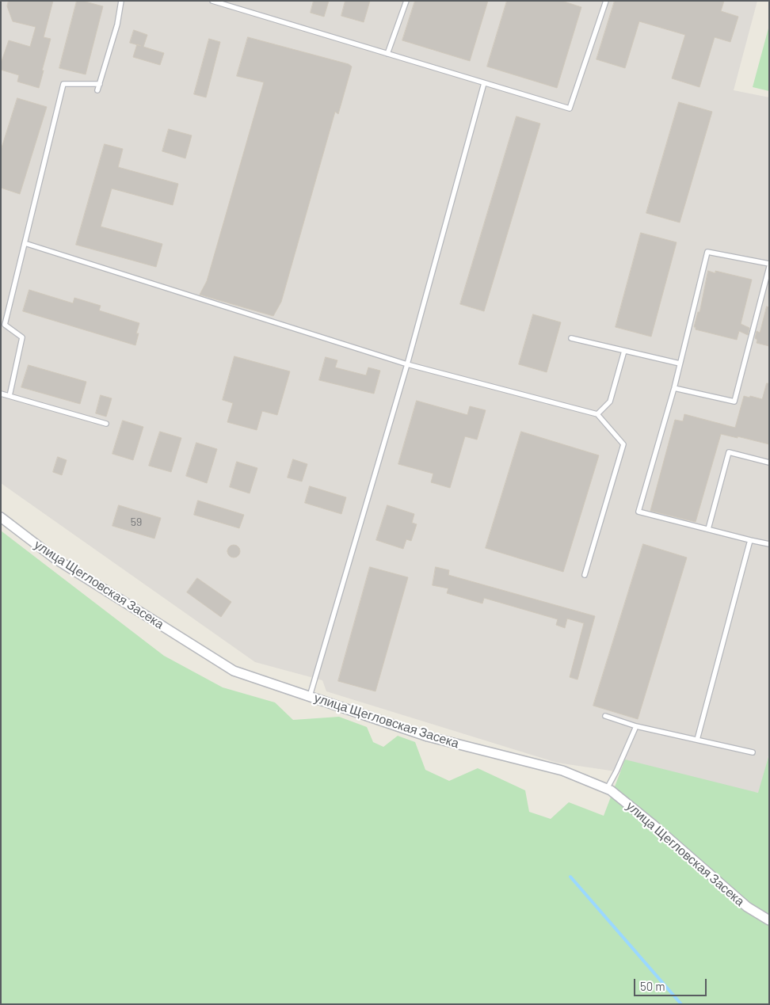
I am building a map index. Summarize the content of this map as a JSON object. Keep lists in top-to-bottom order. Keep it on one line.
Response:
{"streets":{"street":["улица Щегловская Засека"]},"house_numbers":["59"],"scale_bar":"50 m"}
